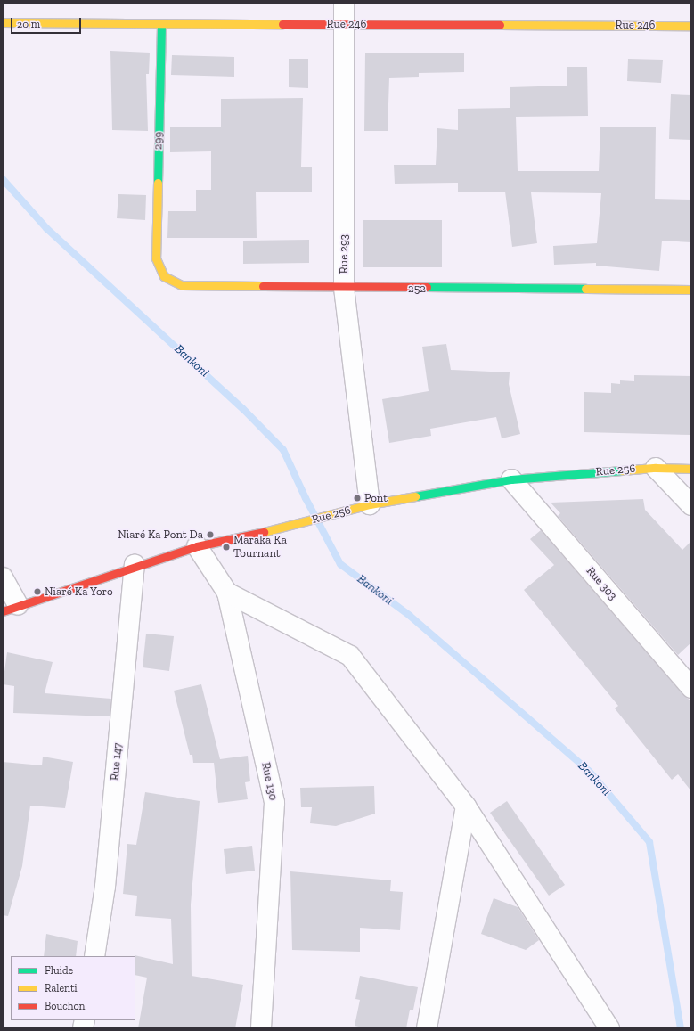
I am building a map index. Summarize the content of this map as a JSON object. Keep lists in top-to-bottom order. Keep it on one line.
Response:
{"streets":{"street":["Rue 246","299","Rue 293","252","Rue 256","Rue 303","Rue 147","Rue 130"]},"crossings":[["Rue 246","299"],["Rue 246","Rue 293"],["299","252"],["Rue 293","252"],["Rue 293","Rue 256"],["Rue 256","Rue 303"],["Rue 256","Rue 147"],["Rue 256","Rue 130"]],"water":["Bankoni"],"places":["Pont","Niaré Ka Pont Da","Maraka Ka Tournant","Niaré Ka Yoro"],"legend":["Fluide","Ralenti","Bouchon"],"scale_bar":"20 m"}
